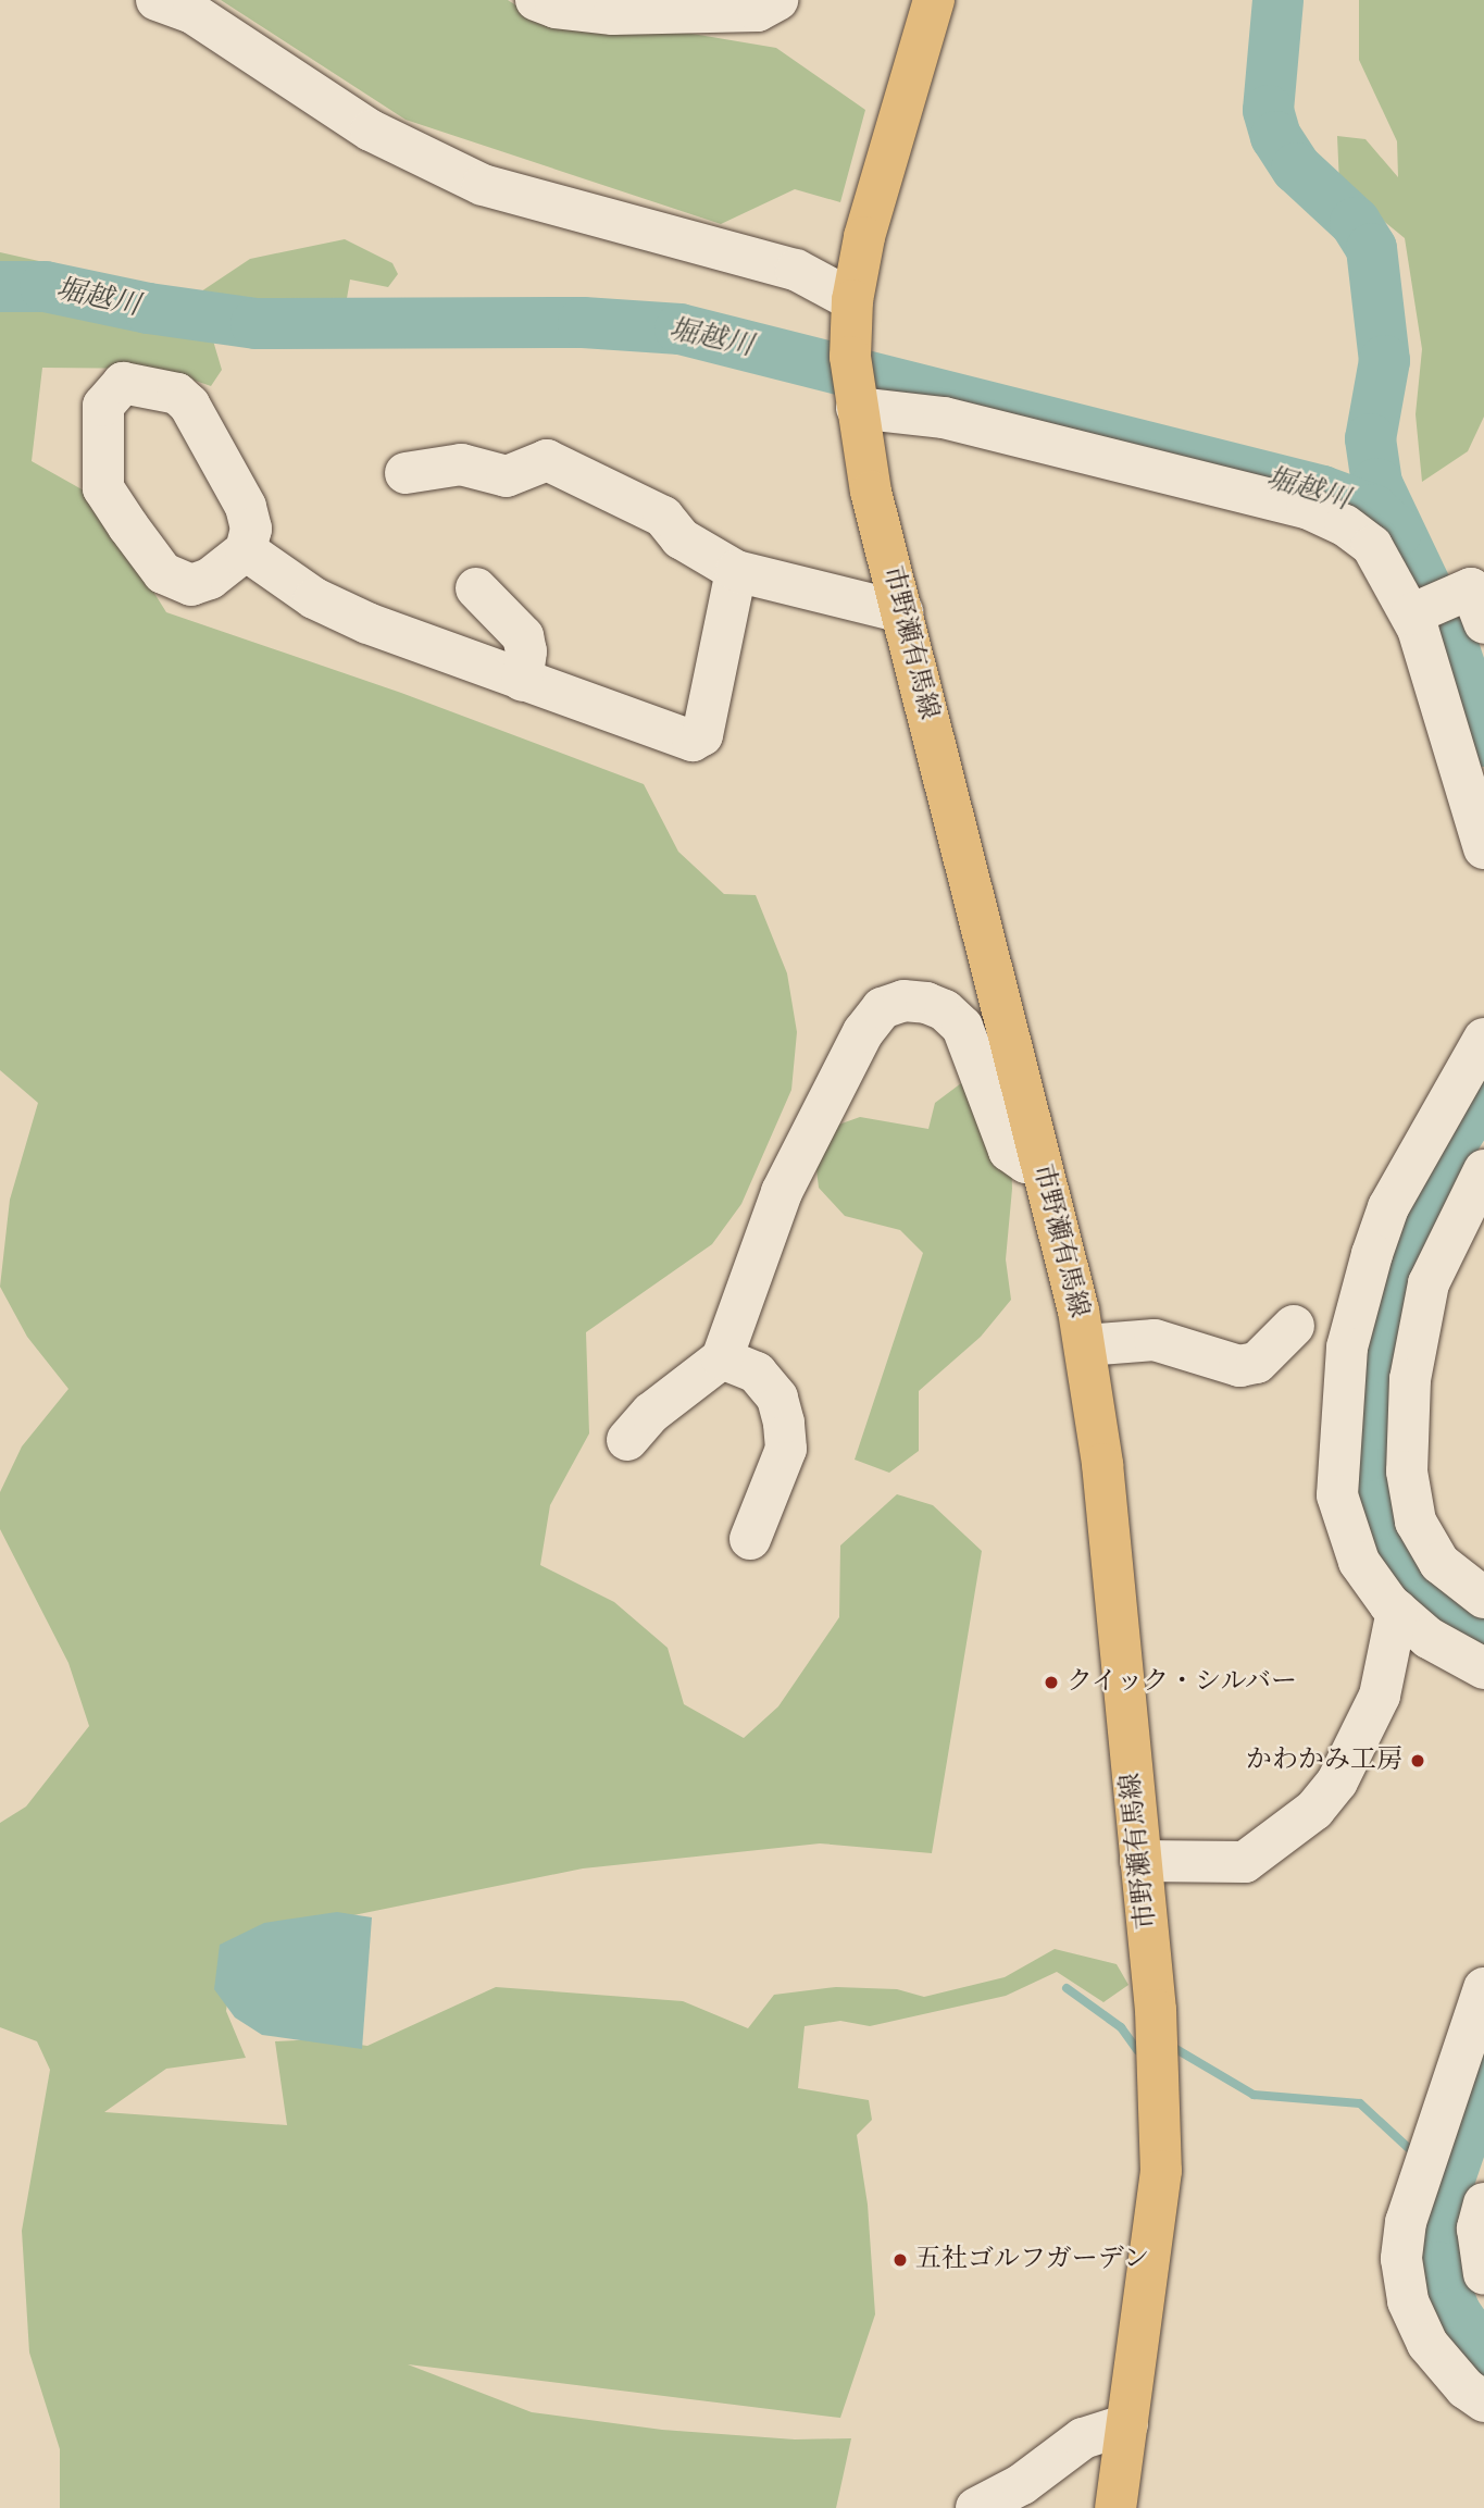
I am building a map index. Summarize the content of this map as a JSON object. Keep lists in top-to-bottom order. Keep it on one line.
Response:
{"streets":{"main road":["市野瀬有馬線"]},"water":["堀越川"],"places":["クイック・シルバー","かわかみ工房","五社ゴルフガーデン"]}
